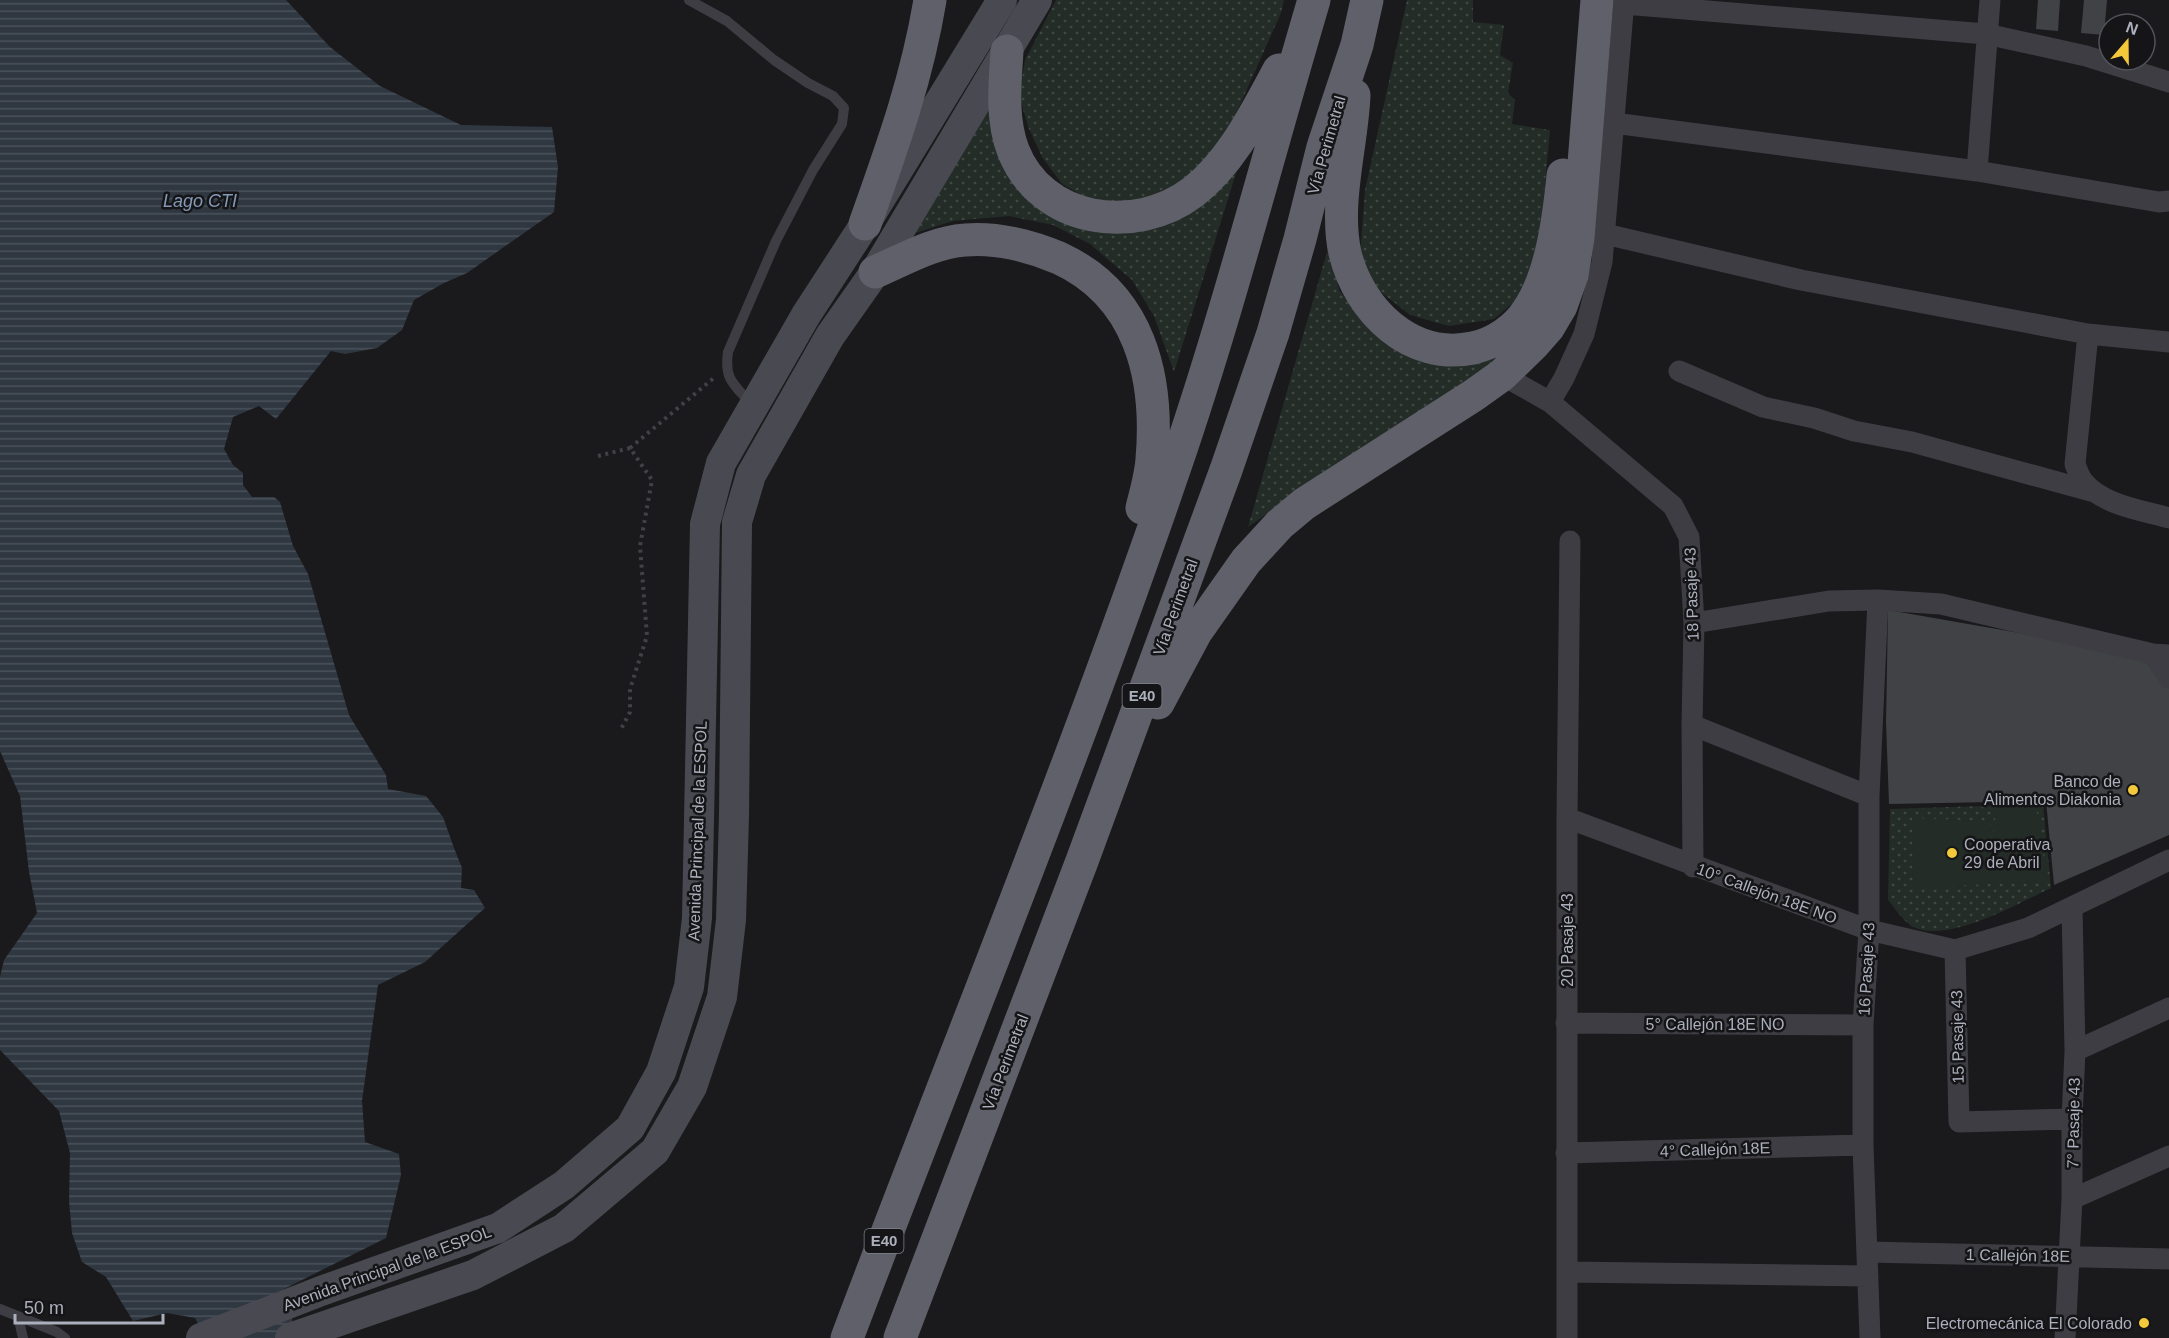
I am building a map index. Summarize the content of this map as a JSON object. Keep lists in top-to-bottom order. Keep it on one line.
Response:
{"streets":{"highway":["Vía Perimetral","E40"],"main road":["Avenida Principal de la ESPOL"],"street":["18 Pasaje 43","10° Callejón 18E NO","20 Pasaje 43","16 Pasaje 43","5° Callejón 18E NO","15 Pasaje 43","7° Pasaje 43","4° Callejón 18E","1 Callejón 18E"]},"crossings":[["18 Pasaje 43","10° Callejón 18E NO"],["10° Callejón 18E NO","20 Pasaje 43"],["10° Callejón 18E NO","16 Pasaje 43"],["10° Callejón 18E NO","15 Pasaje 43"],["10° Callejón 18E NO","7° Pasaje 43"],["20 Pasaje 43","5° Callejón 18E NO"],["20 Pasaje 43","4° Callejón 18E"],["16 Pasaje 43","5° Callejón 18E NO"],["16 Pasaje 43","4° Callejón 18E"],["16 Pasaje 43","1 Callejón 18E"],["15 Pasaje 43","7° Pasaje 43"],["7° Pasaje 43","1 Callejón 18E"]],"water":["Lago CTI"],"places":["Banco de Alimentos Diakonia","Cooperativa 29 de Abril","Electromecánica El Colorado"],"scale_bar":"50 m","north":"top"}
